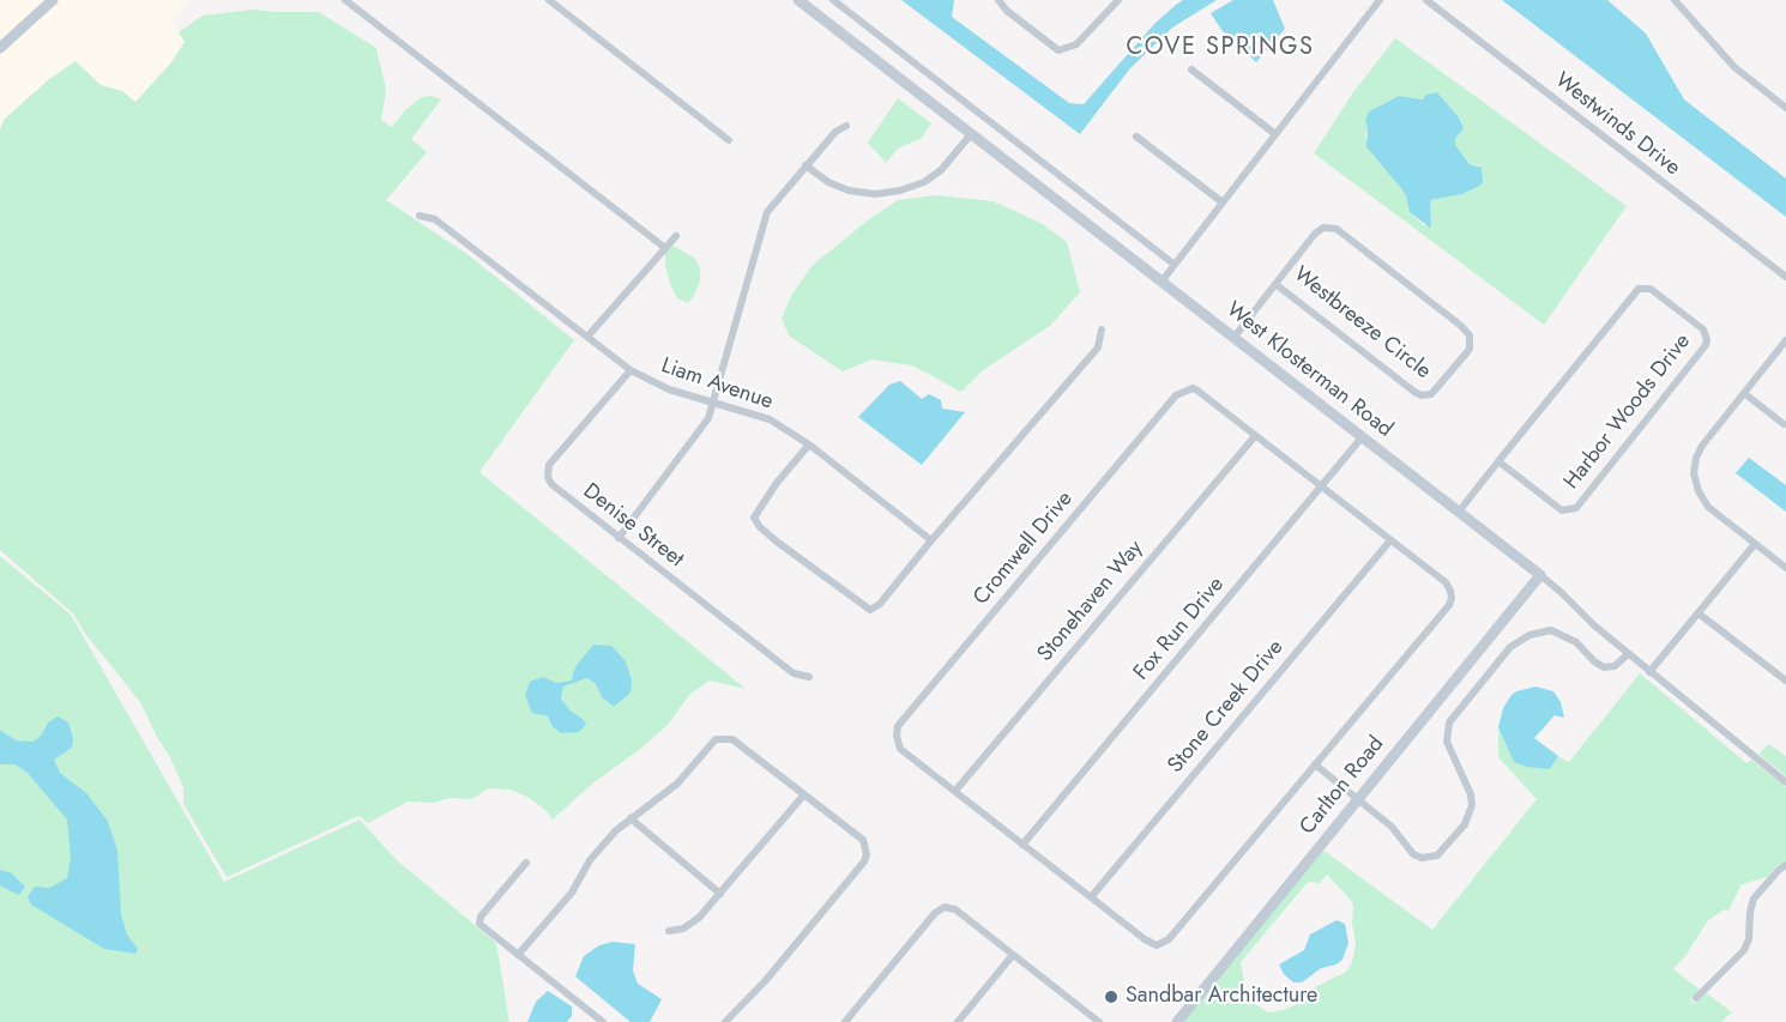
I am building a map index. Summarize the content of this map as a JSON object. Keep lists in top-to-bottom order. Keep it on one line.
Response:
{"streets":{"street":["Westwinds Drive","Westbreeze Circle","West Klosterman Road","Liam Avenue","Harbor Woods Drive","Denise Street","Cromwell Drive","Stonehaven Way","Fox Run Drive","Stone Creek Drive","Carlton Road"]},"crossings":[["West Klosterman Road","Harbor Woods Drive"],["West Klosterman Road","Fox Run Drive"],["West Klosterman Road","Carlton Road"],["Liam Avenue","Denise Street"],["Cromwell Drive","Stonehaven Way"]],"districts":["COVE SPRINGS"],"places":["Sandbar Architecture"]}
